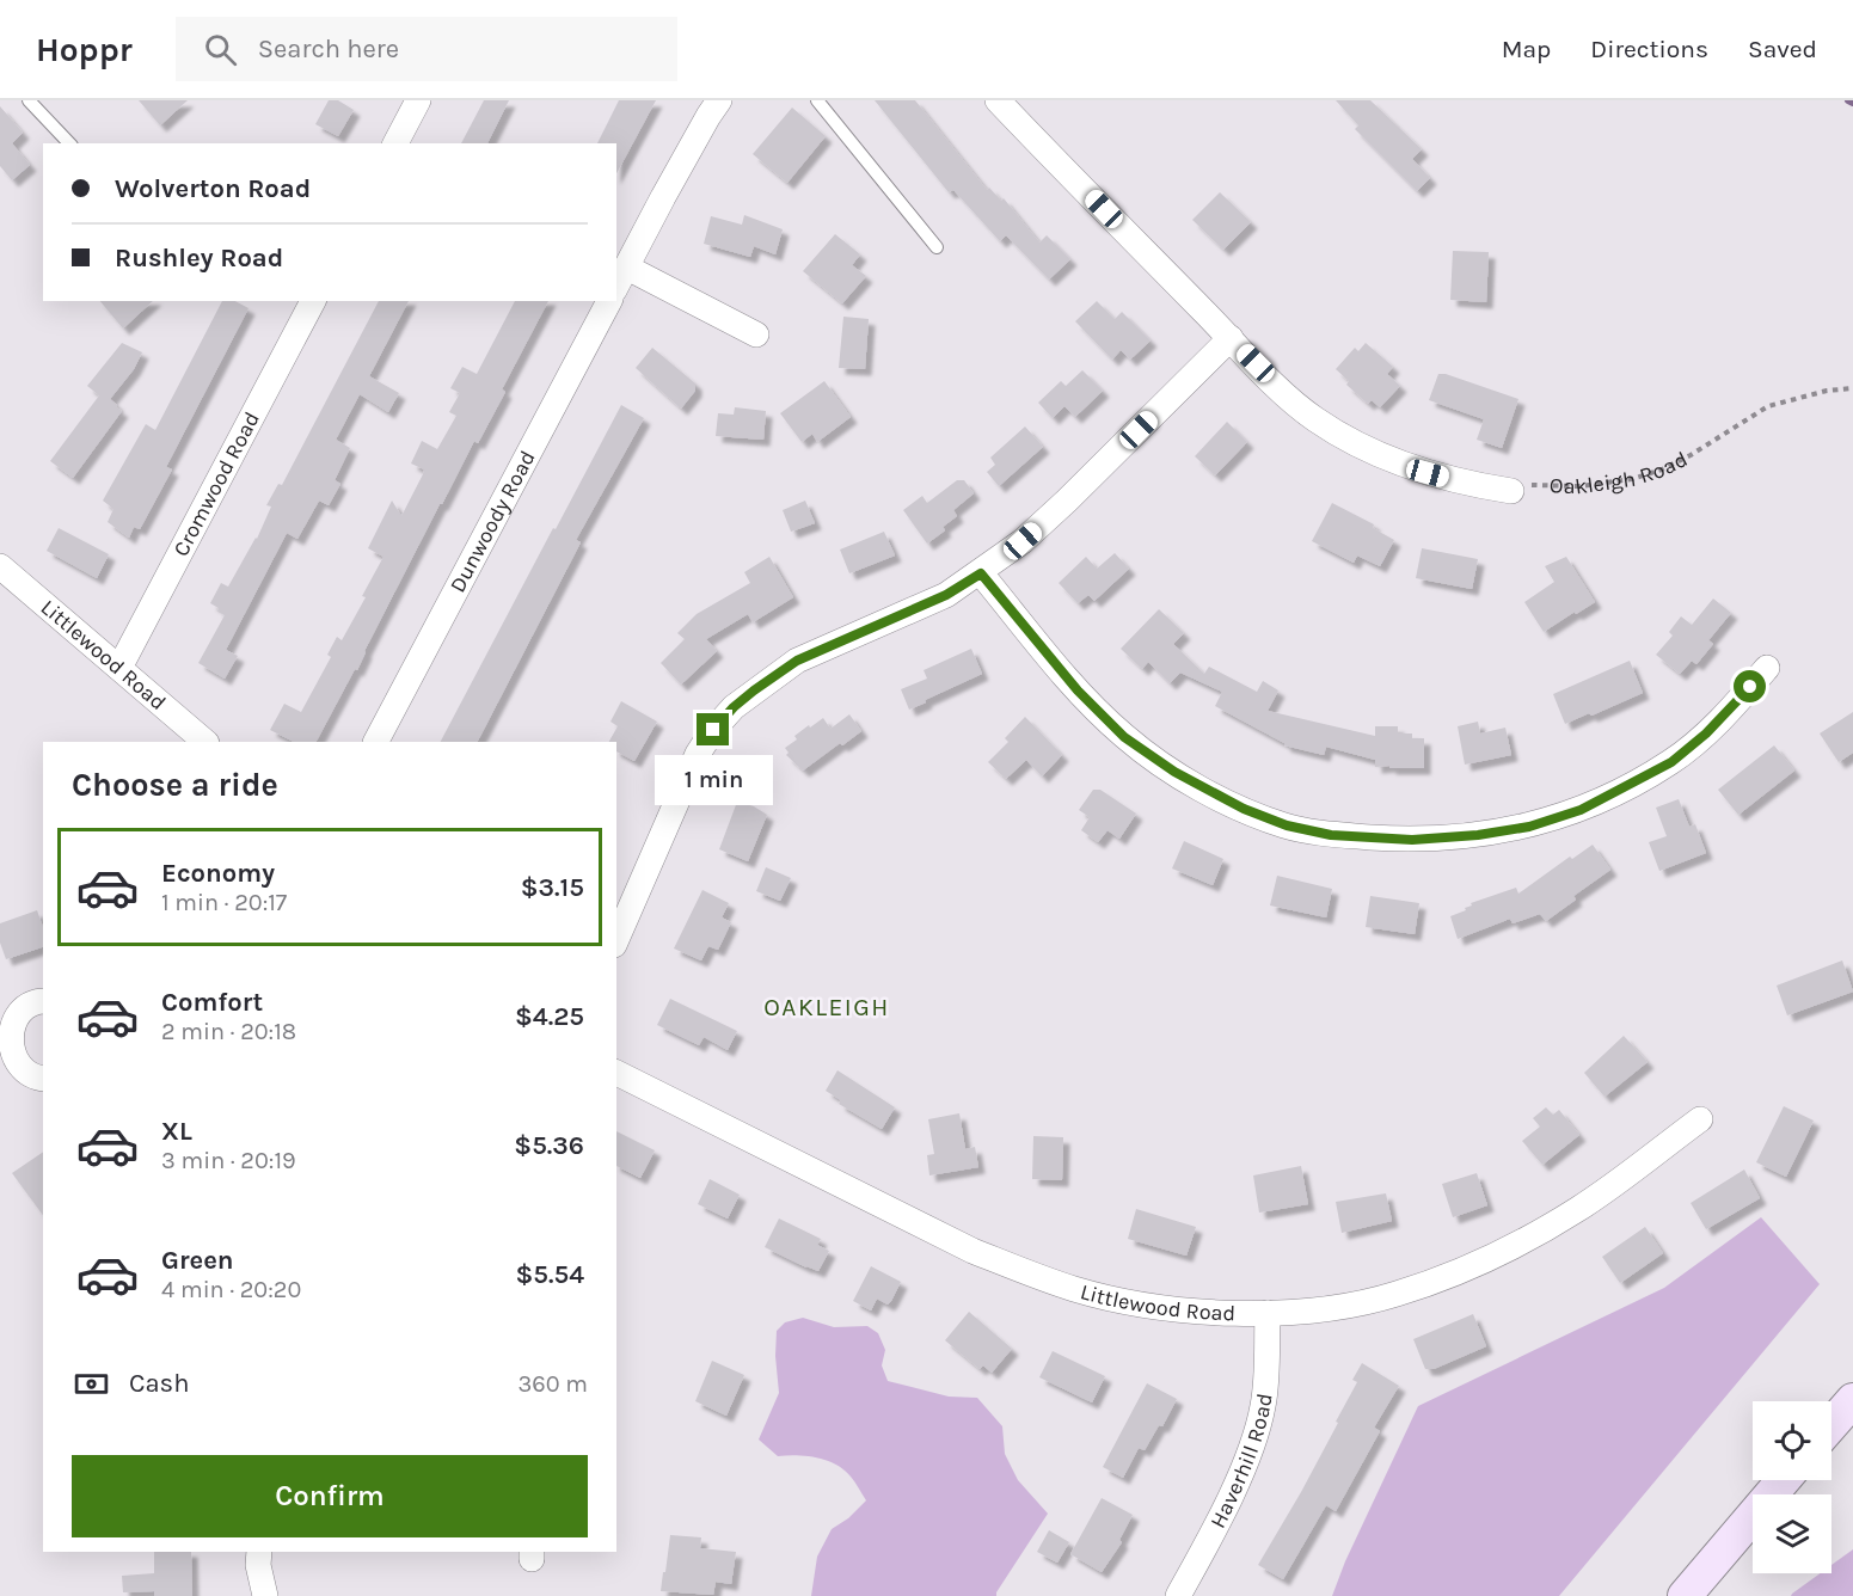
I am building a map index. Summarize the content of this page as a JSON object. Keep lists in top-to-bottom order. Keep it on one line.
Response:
{"streets":{"street":["Cromwood Road","Dunwoody Road","Littlewood Road","Haverhill Road"],"path":["Oakleigh Road"]},"crossings":[["Cromwood Road","Littlewood Road"],["Littlewood Road","Haverhill Road"]],"districts":["OAKLEIGH"],"page":{"header":"Hoppr","search":"Search here","nav":["Map","Directions","Saved"],"banner":["Wolverton Road","Rushley Road"],"heading":"Choose a ride","bubble":"1 min","list":[{"name":"Economy","note":"1 min · 20:17","value":"$3.15"},{"name":"Comfort","note":"2 min · 20:18","value":"$4.25"},{"name":"XL","note":"3 min · 20:19","value":"$5.36"},{"name":"Green","note":"4 min · 20:20","value":"$5.54"}],"pay":["Cash","360 m"],"buttons":"Confirm"}}
